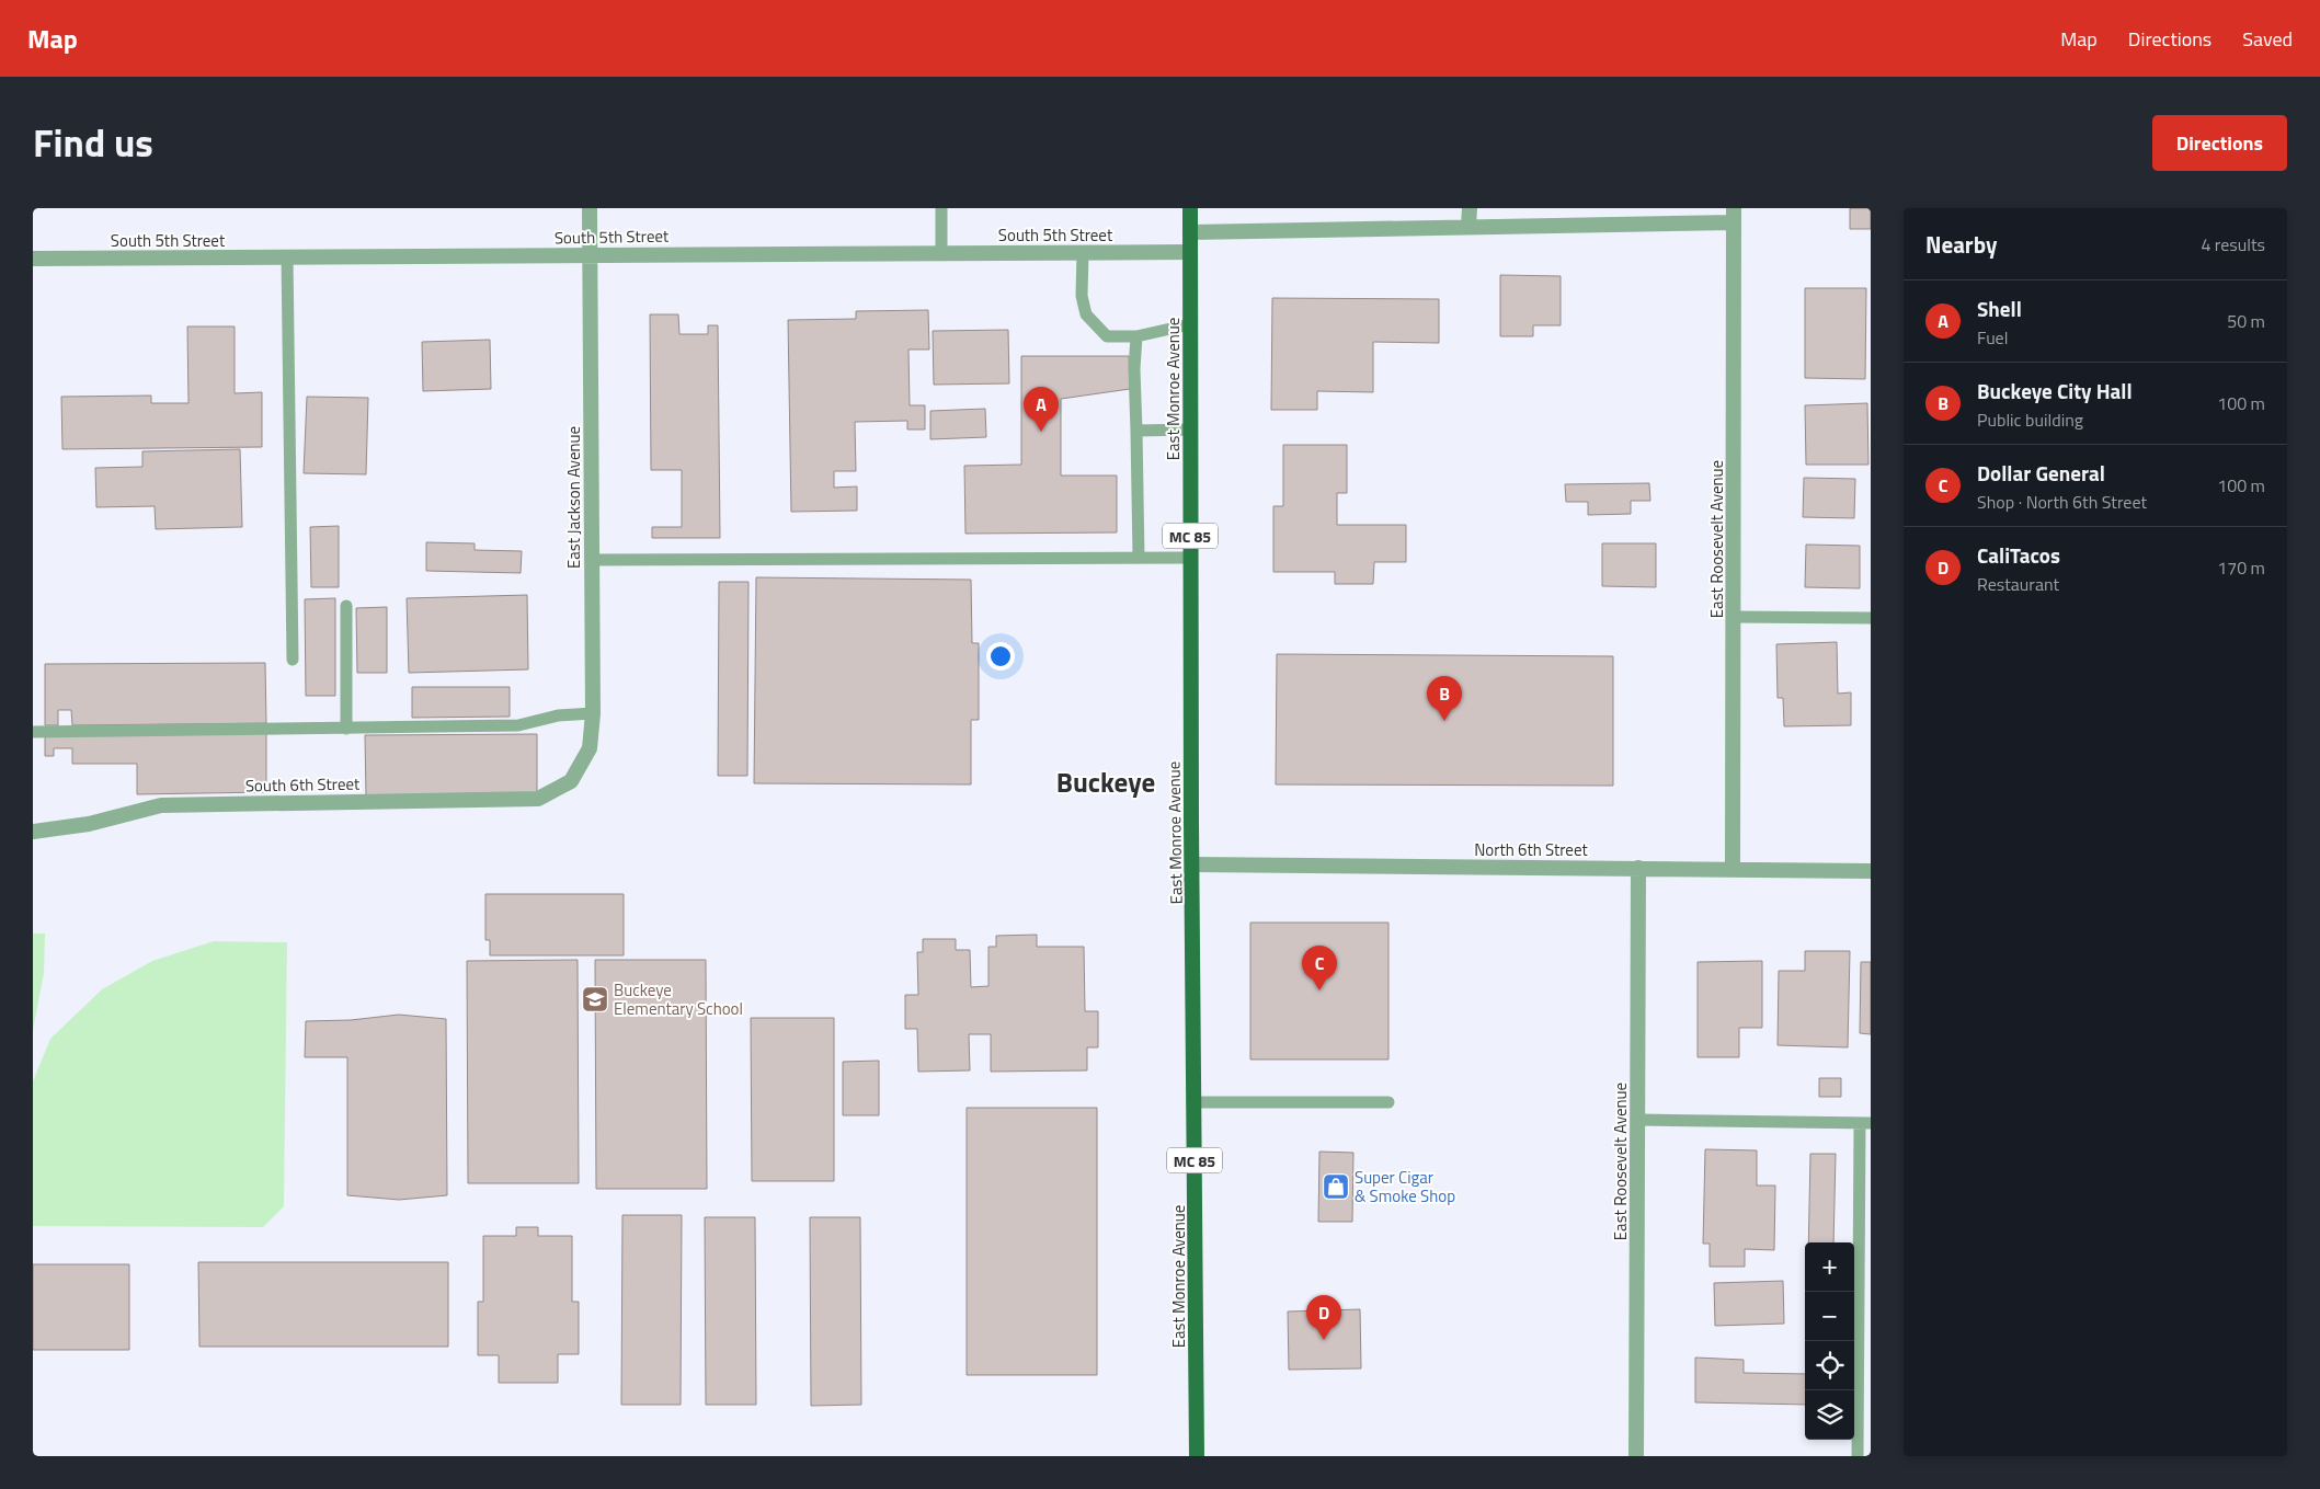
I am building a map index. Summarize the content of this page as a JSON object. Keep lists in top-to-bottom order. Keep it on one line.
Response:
{"streets":{"main road":["East Monroe Avenue","MC 85"],"street":["South 5th Street","East Jackson Avenue","East Roosevelt Avenue","South 6th Street","North 6th Street"]},"crossings":[["South 5th Street","East Monroe Avenue"],["South 5th Street","East Jackson Avenue"],["East Monroe Avenue","North 6th Street"],["East Jackson Avenue","South 6th Street"],["East Roosevelt Avenue","North 6th Street"]],"districts":["Buckeye"],"places":{"school or university":["Buckeye Elementary School"],"shop":["Super Cigar & Smoke Shop"]},"page":{"header":"Map","nav":["Map","Directions","Saved"],"title":"Find us","buttons":"Directions","heading":["Nearby","4 results"],"list":[{"mark":"A","name":"Shell","note":"Fuel","value":"50 m"},{"mark":"B","name":"Buckeye City Hall","note":"Public building","value":"100 m"},{"mark":"C","name":"Dollar General","note":"Shop · North 6th Street","value":"100 m"},{"mark":"D","name":"CaliTacos","note":"Restaurant","value":"170 m"}],"pins":["A","B","C","D"],"map_buttons":["+","−"]}}
